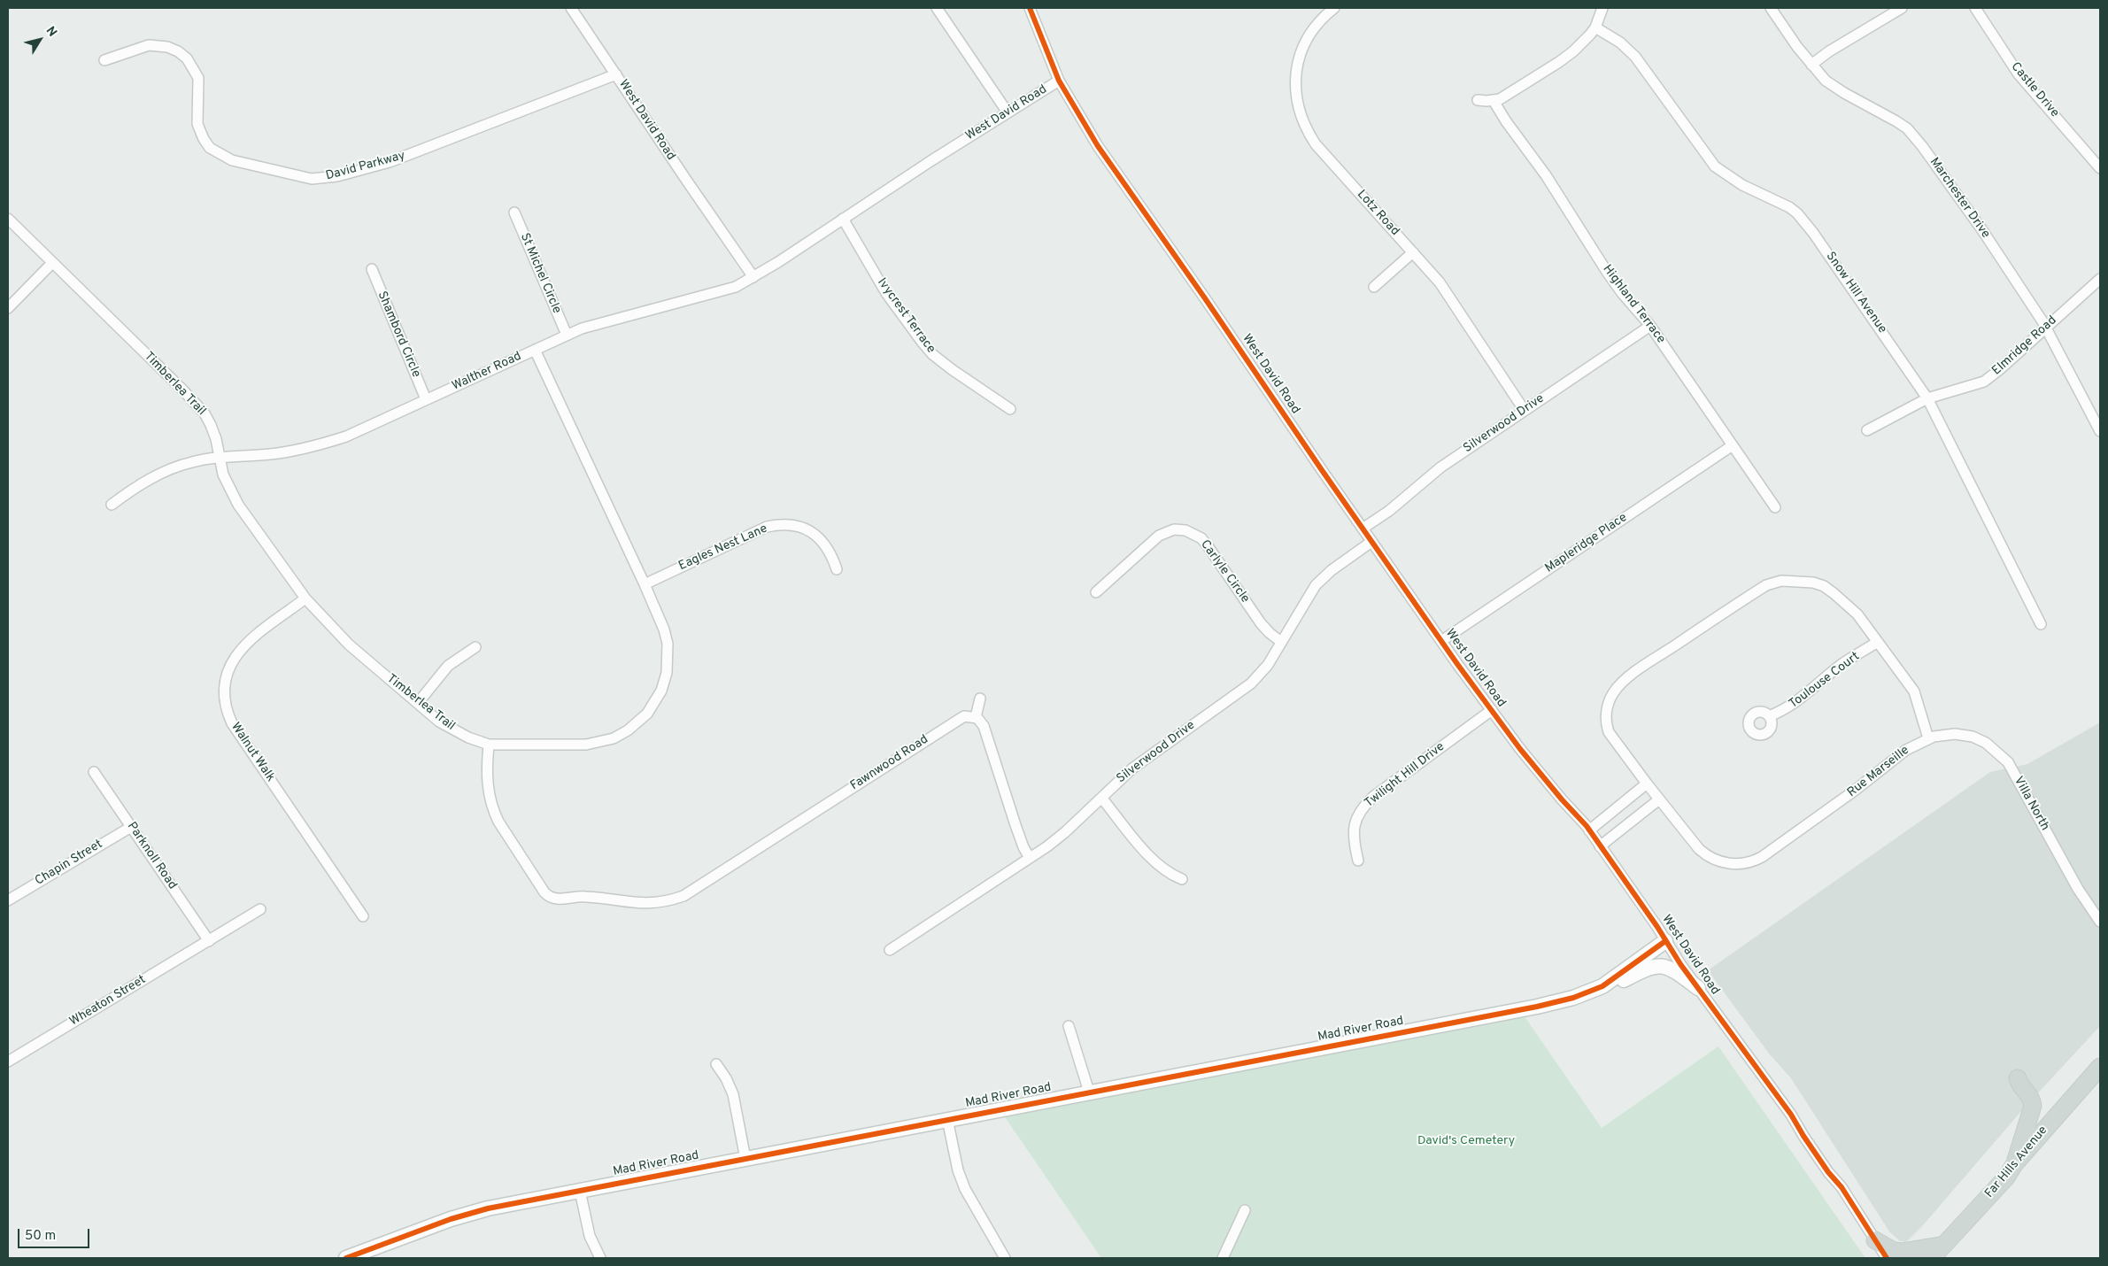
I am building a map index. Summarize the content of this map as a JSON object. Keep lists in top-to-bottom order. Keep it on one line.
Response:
{"streets":{"main road":["Far Hills Avenue"],"street":["Castle Drive","West David Road","David Parkway","Marchester Drive","Lotz Road","St Michel Circle","Snow Hill Avenue","Highland Terrace","Ivycrest Terrace","Shambord Circle","Elmridge Road","Walther Road","Timberlea Trail","Silverwood Drive","Mapleridge Place","Eagles Nest Lane","Carlyle Circle","Toulouse Court","Walnut Walk","Fawnwood Road","Rue Marseille","Twilight Hill Drive","Villa North","Parknoll Road","Chapin Street","Wheaton Street","Mad River Road"]},"crossings":[["West David Road","David Parkway"],["West David Road","Ivycrest Terrace"],["West David Road","Walther Road"],["West David Road","Silverwood Drive"],["West David Road","Mapleridge Place"],["West David Road","Twilight Hill Drive"],["West David Road","Mad River Road"],["Marchester Drive","Elmridge Road"],["Lotz Road","Silverwood Drive"],["St Michel Circle","Walther Road"],["Snow Hill Avenue","Elmridge Road"],["Highland Terrace","Silverwood Drive"],["Highland Terrace","Mapleridge Place"],["Shambord Circle","Walther Road"],["Walther Road","Timberlea Trail"],["Timberlea Trail","Eagles Nest Lane"],["Timberlea Trail","Walnut Walk"],["Timberlea Trail","Fawnwood Road"],["Silverwood Drive","Carlyle Circle"],["Toulouse Court","Rue Marseille"],["Rue Marseille","Villa North"],["Parknoll Road","Chapin Street"],["Parknoll Road","Wheaton Street"]],"parks":["David's Cemetery"],"scale_bar":"50 m","north":"top right"}
